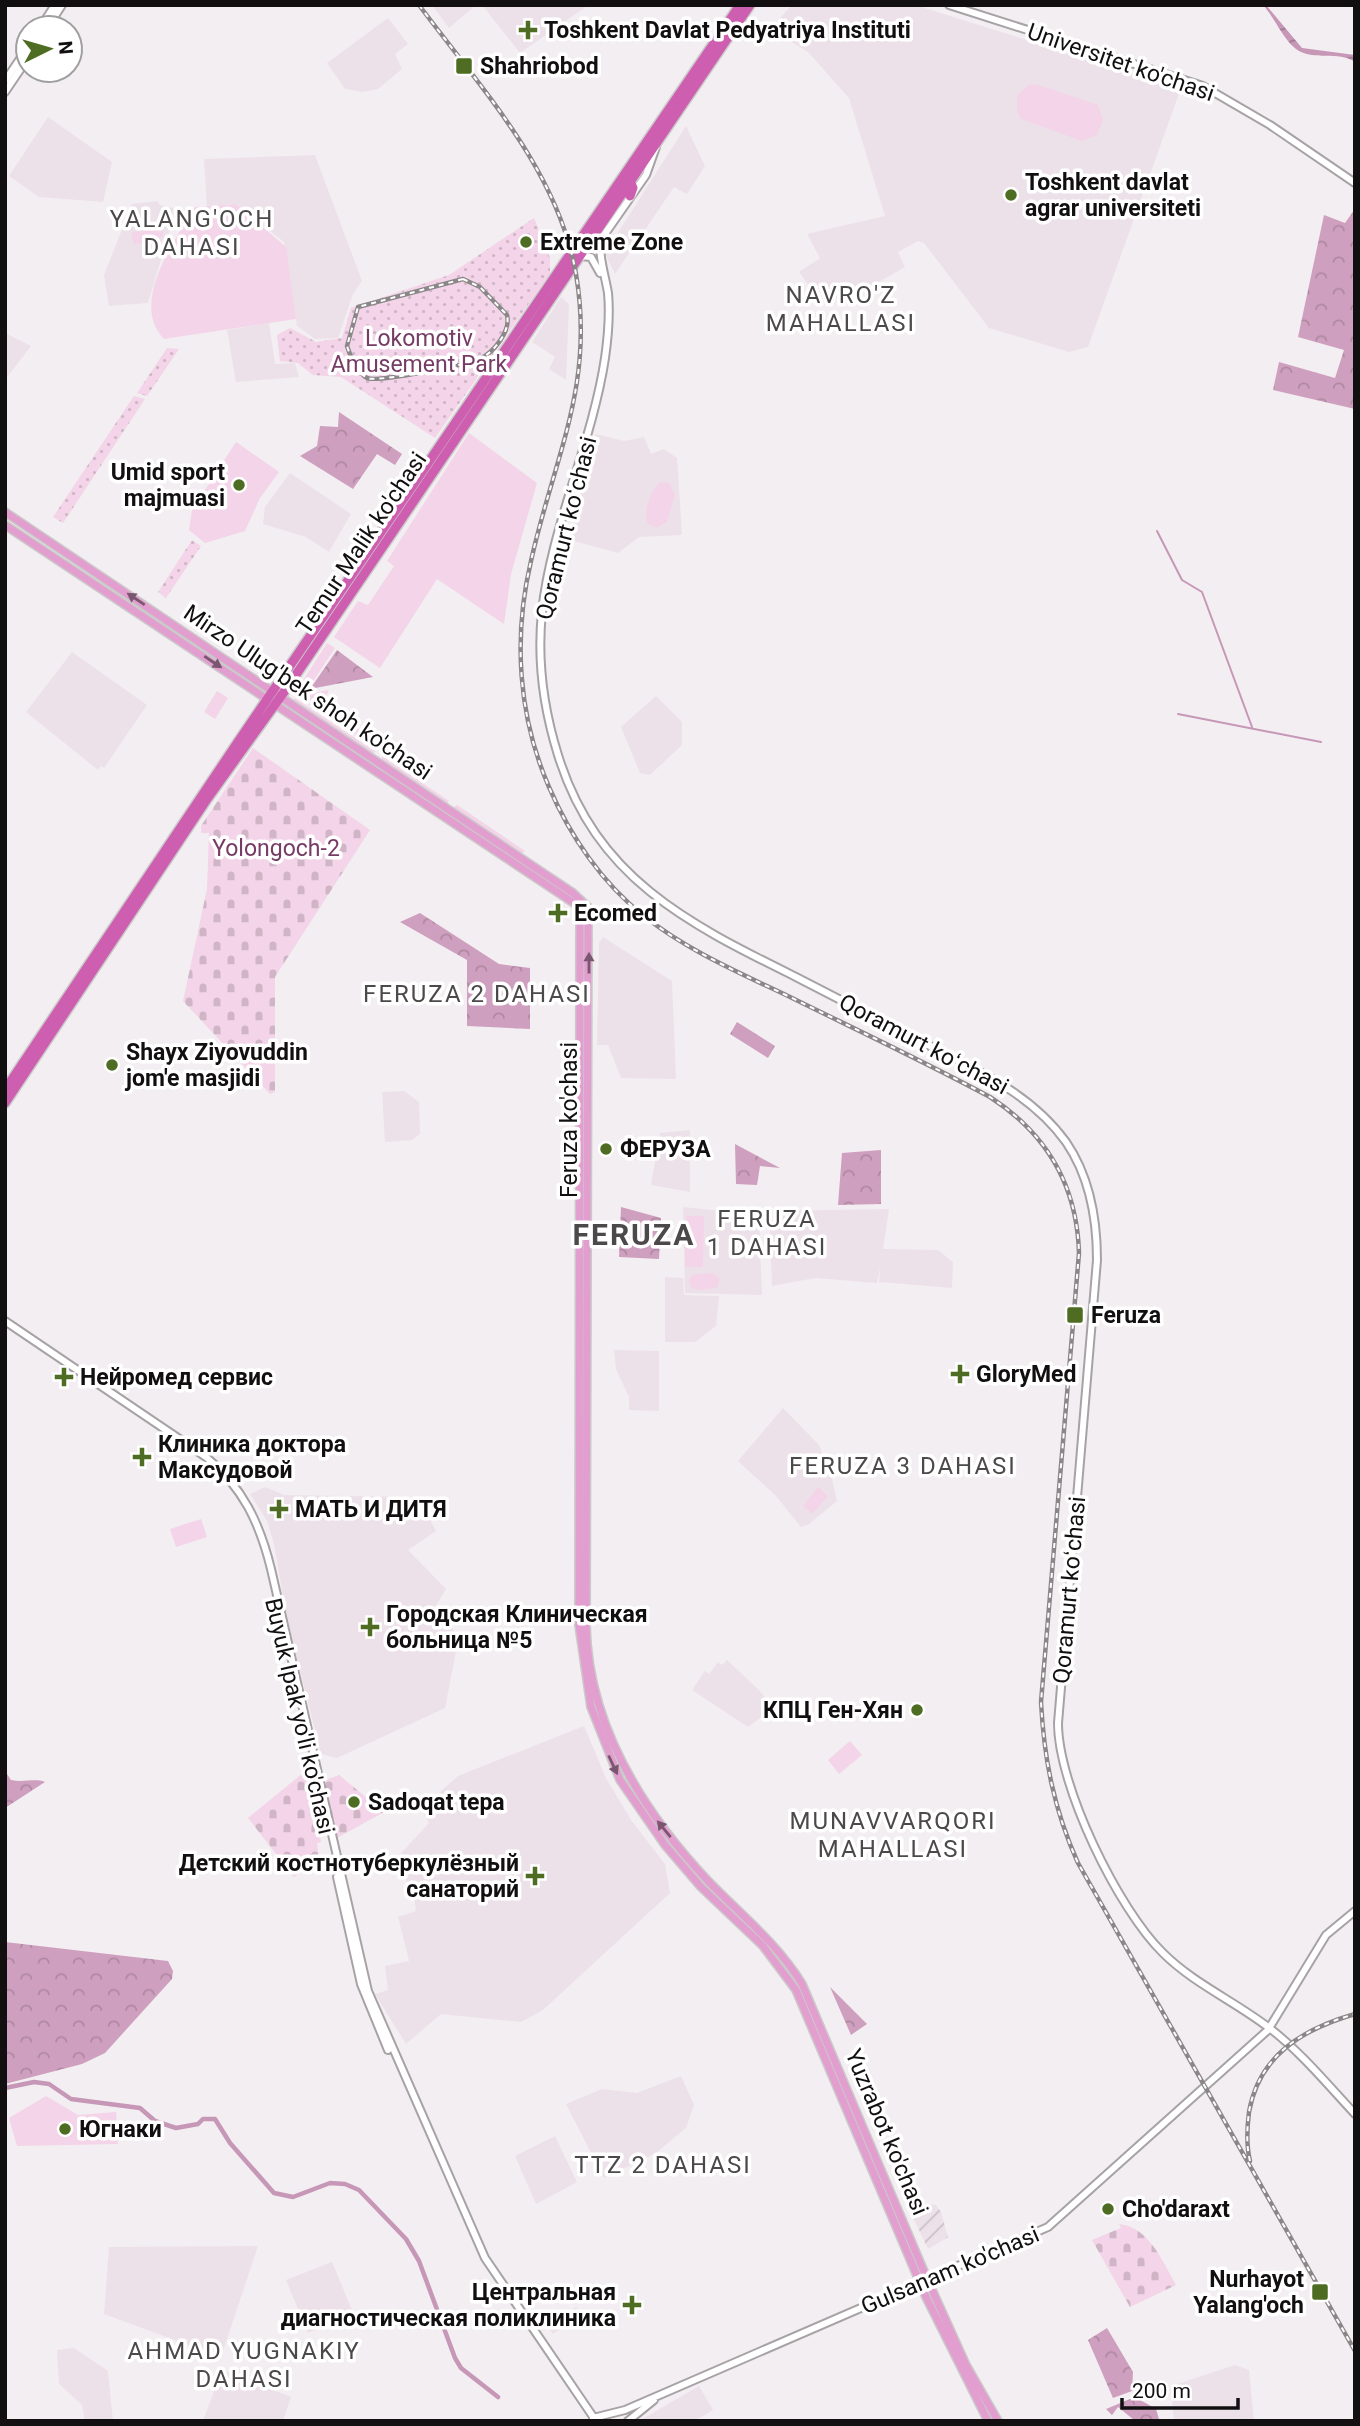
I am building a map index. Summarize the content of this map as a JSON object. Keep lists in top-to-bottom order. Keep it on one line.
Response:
{"streets":{"highway":["Temur Malik ko'chasi"],"main road":["Universitet ko'chasi","Qoramurt koʻchasi","Mirzo Ulug'bek shoh ko'chasi","Feruza ko'chasi","Buyuk Ipak yo'li ko'chasi","Yuzrabot ko'chasi","Gulsanam ko'chasi"]},"crossings":[["Qoramurt koʻchasi","Temur Malik ko'chasi"],["Qoramurt koʻchasi","Gulsanam ko'chasi"],["Temur Malik ko'chasi","Mirzo Ulug'bek shoh ko'chasi"],["Mirzo Ulug'bek shoh ko'chasi","Feruza ko'chasi"],["Feruza ko'chasi","Yuzrabot ko'chasi"],["Buyuk Ipak yo'li ko'chasi","Gulsanam ko'chasi"],["Yuzrabot ko'chasi","Gulsanam ko'chasi"]],"districts":["YALANG'OCH DAHASI","NAVRO'Z MAHALLASI","FERUZA 2 DAHASI","FERUZA 1 DAHASI","FERUZA","FERUZA 3 DAHASI","MUNAVVARQORI MAHALLASI","TTZ 2 DAHASI","AHMAD YUGNAKIY DAHASI"],"parks":["Lokomotiv Amusement Park","Yolongoch-2"],"places":{"health":["Toshkent Davlat Pedyatriya Instituti","Ecomed","GloryMed","Нейромед сервис","Клиника доктора Максудовой","МАТЬ И ДИТЯ","Городская Клиническая больница №5","Детский костнотуберкулёзный санаторий","Центральная диагностическая поликлиника"],"transit":["Shahriobod","Feruza","Nurhayot Yalang'och"],"other":["Toshkent davlat agrar universiteti","Extreme Zone","Umid sport majmuasi","Shayx Ziyovuddin jom'e masjidi","ФЕРУЗА","КПЦ Ген-Хян","Sadoqat tepa","Югнаки","Cho'daraxt"]},"scale_bar":"200 m","north":"right"}
